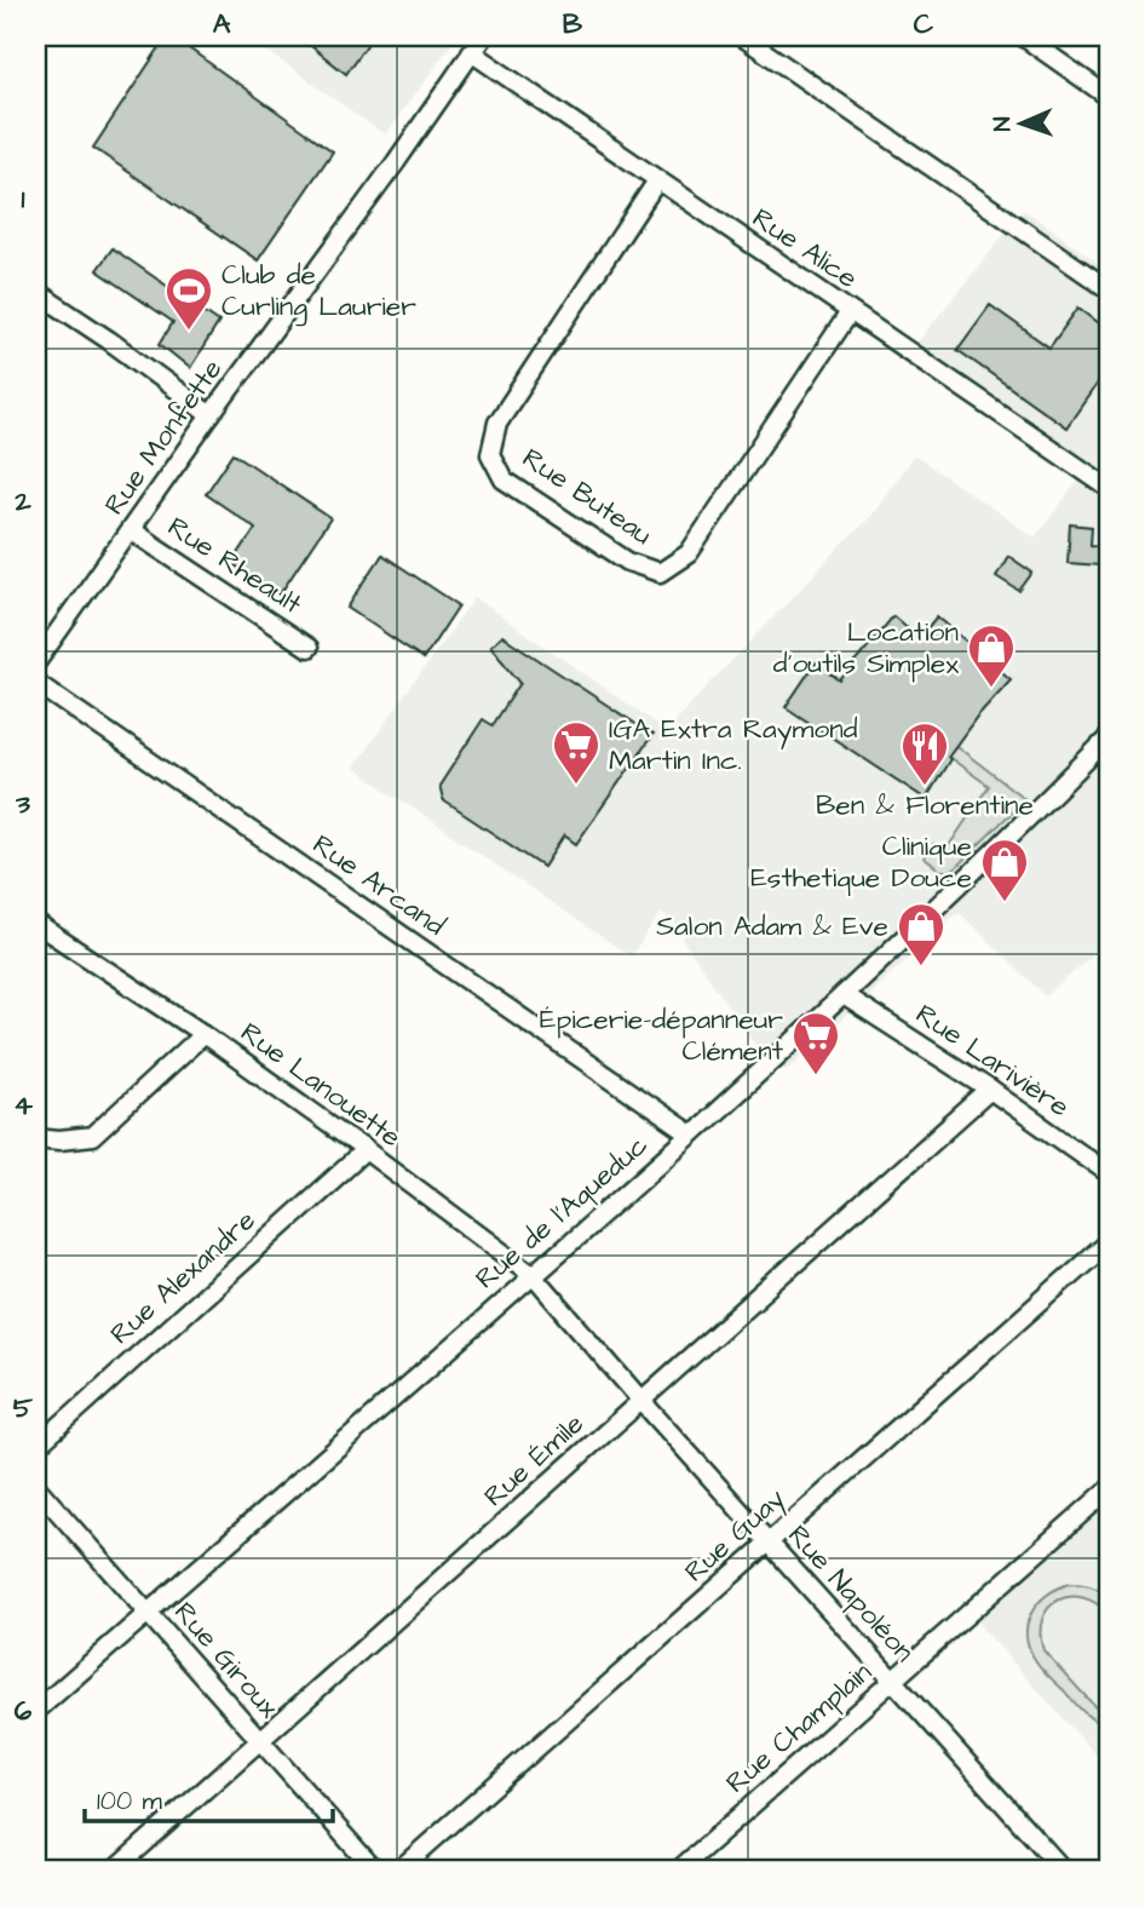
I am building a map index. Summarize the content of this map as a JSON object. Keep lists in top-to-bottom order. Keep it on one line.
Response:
{"streets":{"street":["Rue Alice","Rue Monfette","Rue Buteau","Rue Rheault","Rue Arcand","Rue Larivière","Rue Lanouette","Rue de l'Aqueduc","Rue Alexandre","Rue Émile","Rue Guay","Rue Napoléon","Rue Giroux","Rue Champlain"]},"crossings":[["Rue Alice","Rue Monfette"],["Rue Alice","Rue Buteau"],["Rue Monfette","Rue Rheault"],["Rue Arcand","Rue de l'Aqueduc"],["Rue Larivière","Rue de l'Aqueduc"],["Rue Larivière","Rue Émile"],["Rue Lanouette","Rue de l'Aqueduc"],["Rue Lanouette","Rue Alexandre"],["Rue Lanouette","Rue Napoléon"],["Rue de l'Aqueduc","Rue Napoléon"],["Rue de l'Aqueduc","Rue Giroux"],["Rue Émile","Rue Napoléon"],["Rue Émile","Rue Giroux"],["Rue Guay","Rue Napoléon"],["Rue Napoléon","Rue Champlain"]],"places":{"sports":["Club de Curling Laurier"],"shop":["Location d'outils Simplex","Clinique Esthetique Douce","Salon Adam & Eve"],"supermarket":["IGA Extra Raymond Martin Inc.","Épicerie-dépanneur Clément"],"restaurant":["Ben & Florentine"]},"scale_bar":"100 m","north":"left","grid":{"columns":["A","B","C"],"rows":["1","2","3","4","5","6"]}}
